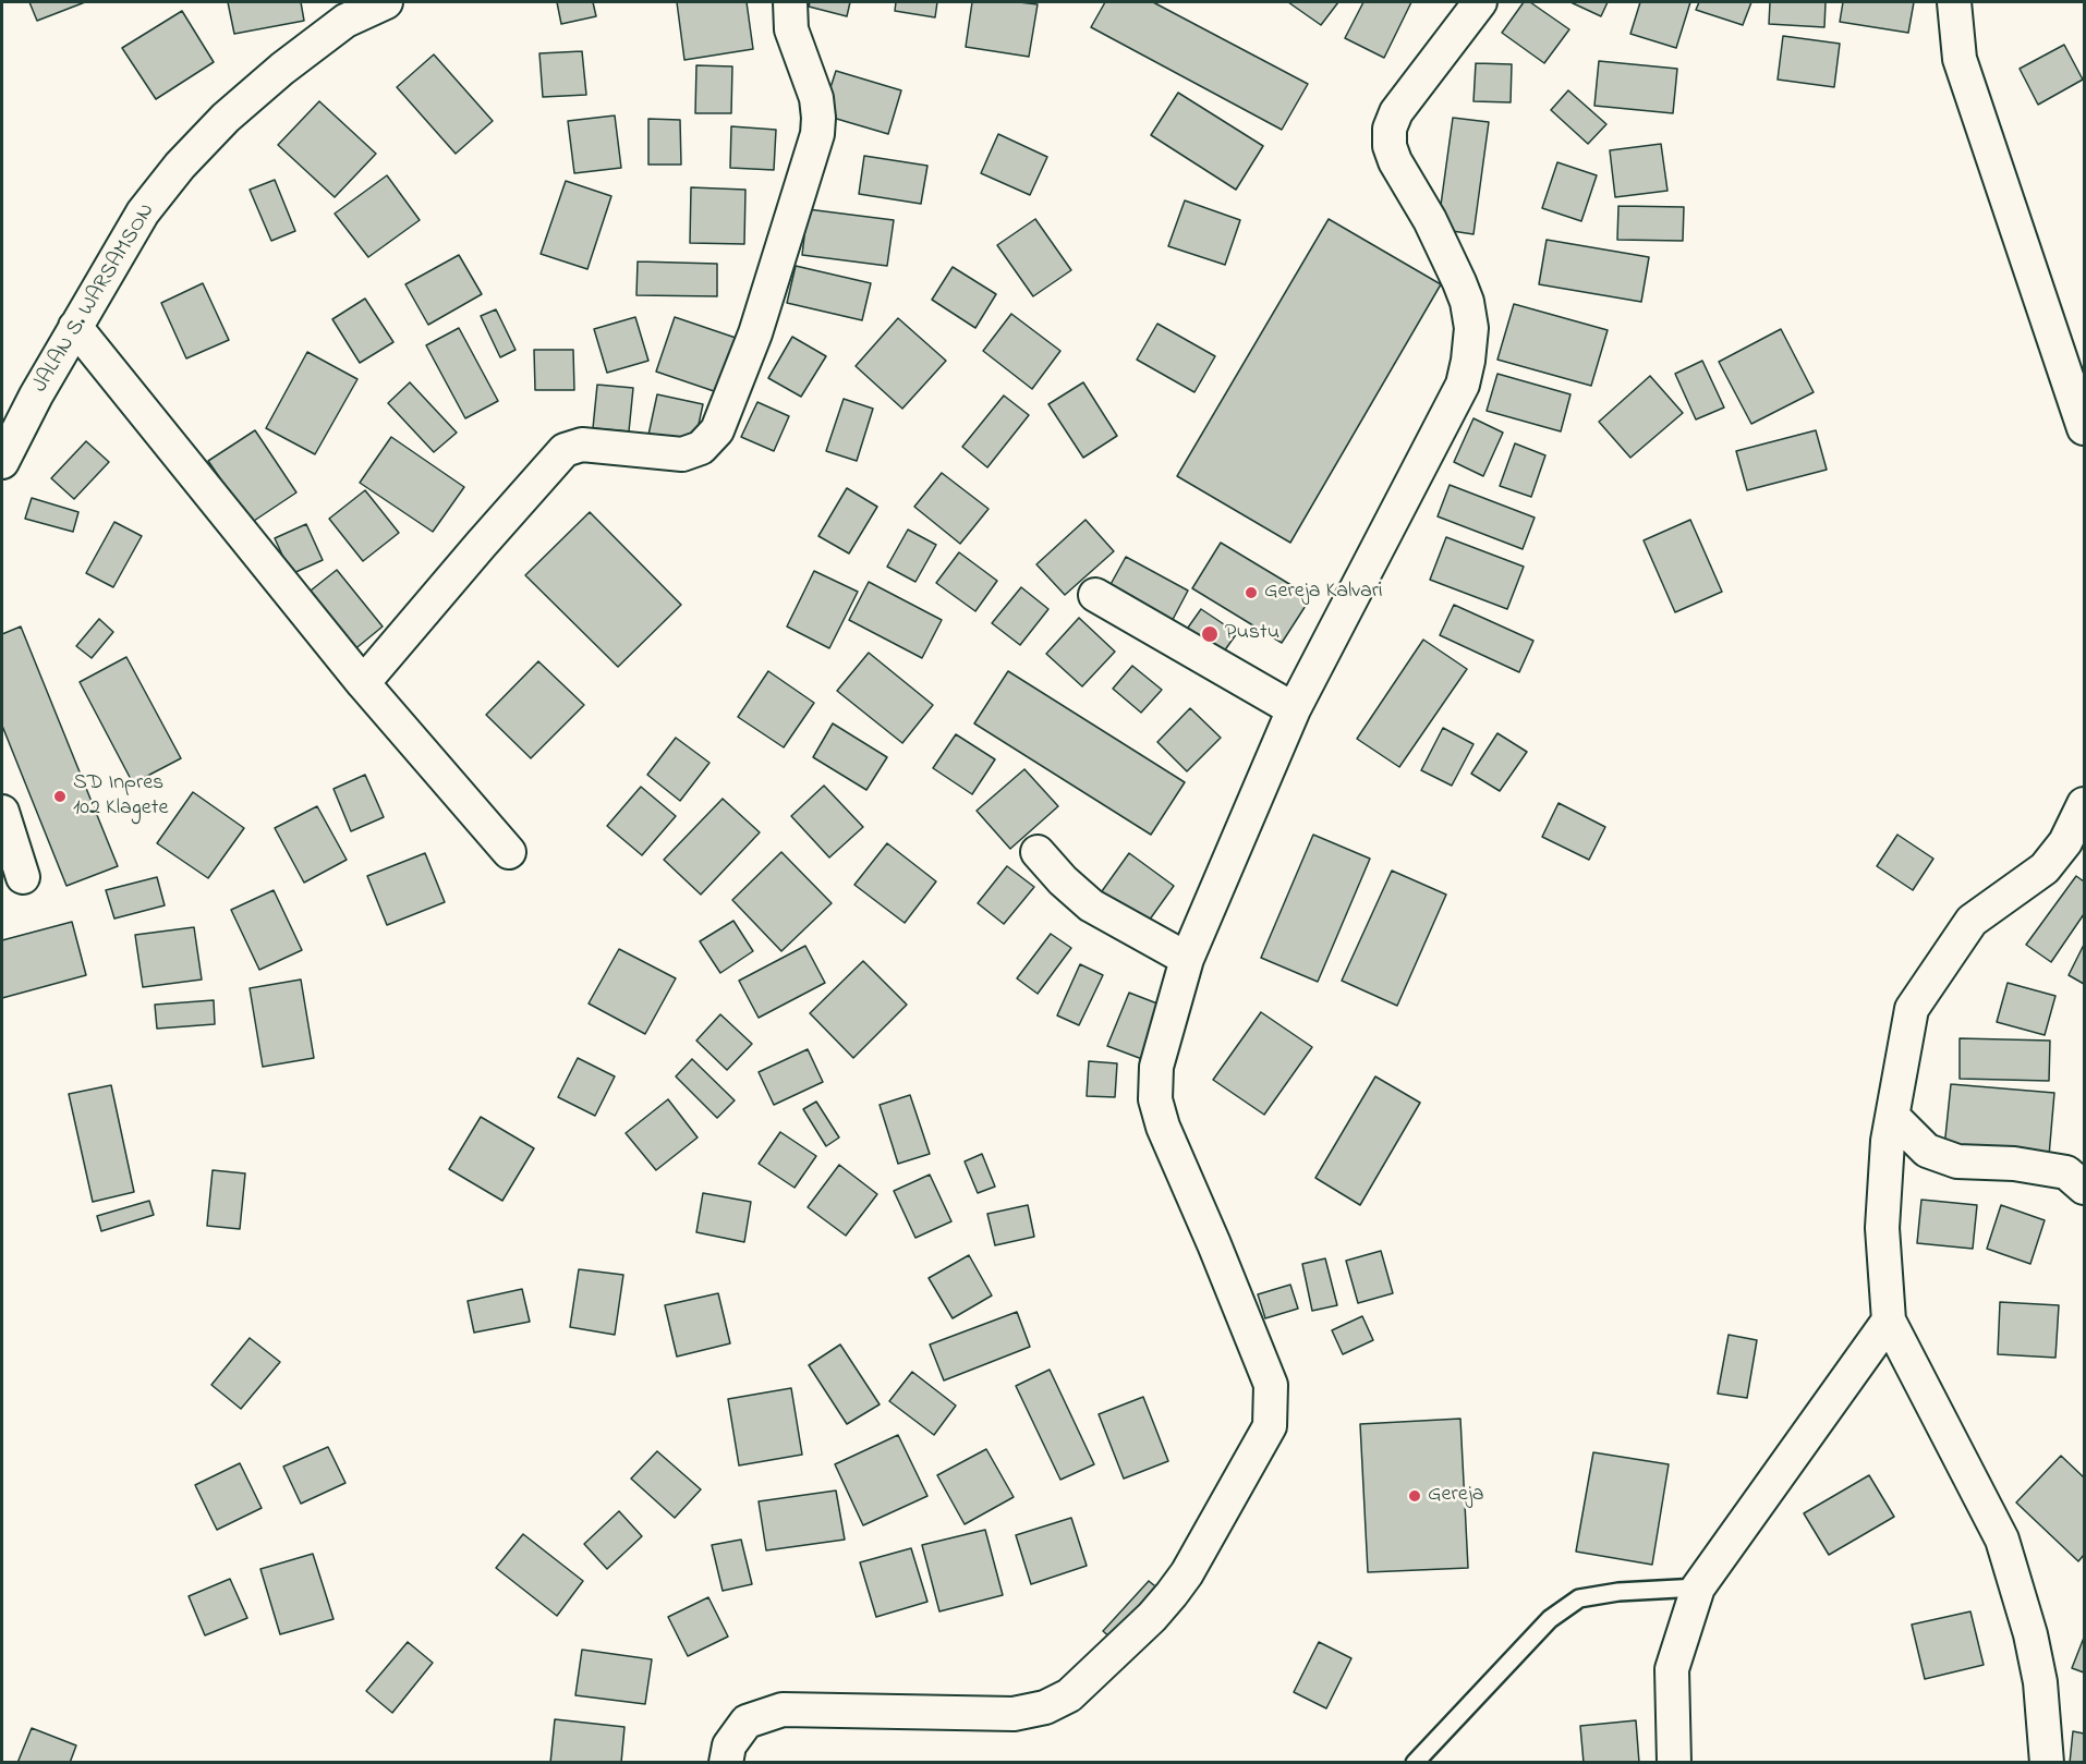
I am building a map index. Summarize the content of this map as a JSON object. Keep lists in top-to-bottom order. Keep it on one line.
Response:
{"streets":{"street":["JALAN S. WARSAMSON"]},"places":["Gereja Kalvari","Pustu","SD Inpres 102 Klagete","Gereja"]}
